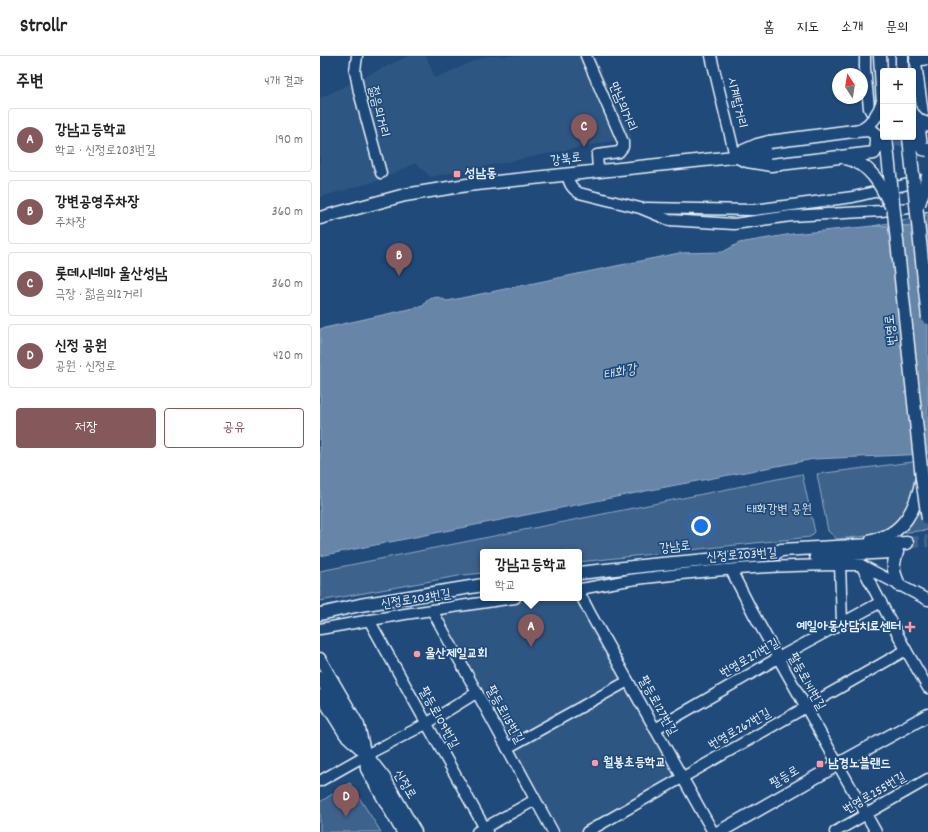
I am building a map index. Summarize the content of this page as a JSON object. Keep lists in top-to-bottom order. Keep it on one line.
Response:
{"streets":{"main road":["강북로","번영로","강남로","팔등로","신정로"],"street":["시계탑거리","만남의거리","젊음의거리","신정로203번길","번영로271번길","팔등로141번길","팔등로127번길","팔등로115번길","팔등로109번길","번영로267번길","번영로255번길"]},"crossings":[["시계탑거리","강북로"],["만남의거리","강북로"],["강남로","신정로203번길"],["신정로203번길","팔등로141번길"],["신정로203번길","팔등로115번길"],["신정로203번길","팔등로109번길"],["번영로271번길","팔등로141번길"],["번영로271번길","팔등로127번길"],["팔등로141번길","번영로267번길"],["팔등로141번길","팔등로"],["팔등로141번길","번영로255번길"],["팔등로127번길","번영로267번길"],["팔등로115번길","팔등로109번길"]],"water":["태화강"],"parks":["태화강변 공원"],"places":{"transit":["성남동","남경노블랜드"],"health":["예일아동상담치료센터"],"other":["울산제일교회","월봉초등학교"]},"north":"top","page":{"header":"Strollr","nav":["홈","지도","소개","문의"],"heading":["주변","4개 결과"],"map_buttons":["+","−"],"list":[{"mark":"A","name":"강남고등학교","note":"학교 · 신정로203번길","value":"190 m"},{"mark":"B","name":"강변공영주차장","note":"주차장","value":"360 m"},{"mark":"C","name":"롯데시네마 울산성남","note":"극장 · 젊음의2거리","value":"360 m"},{"mark":"D","name":"신정 공원","note":"공원 · 신정로","value":"420 m"}],"pins":["C","B","A","D"],"buttons":["저장","공유"],"popup":["강남고등학교","학교"]}}
